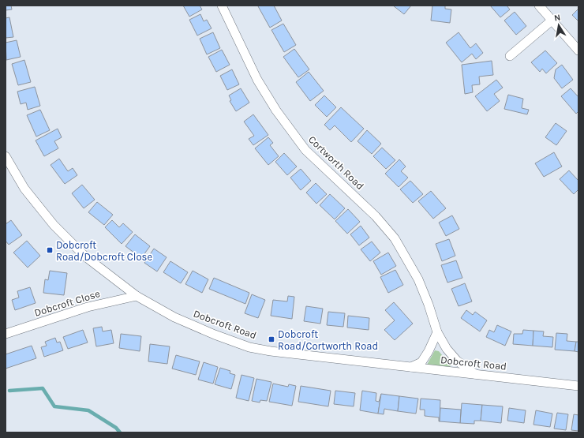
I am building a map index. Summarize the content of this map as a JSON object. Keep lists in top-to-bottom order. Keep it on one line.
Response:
{"streets":{"street":["Cortworth Road","Dobcroft Close","Dobcroft Road"]},"crossings":[["Cortworth Road","Dobcroft Road"],["Dobcroft Close","Dobcroft Road"]],"places":{"transit":["Dobcroft Road/Dobcroft Close","Dobcroft Road/Cortworth Road"]},"north":"top"}
